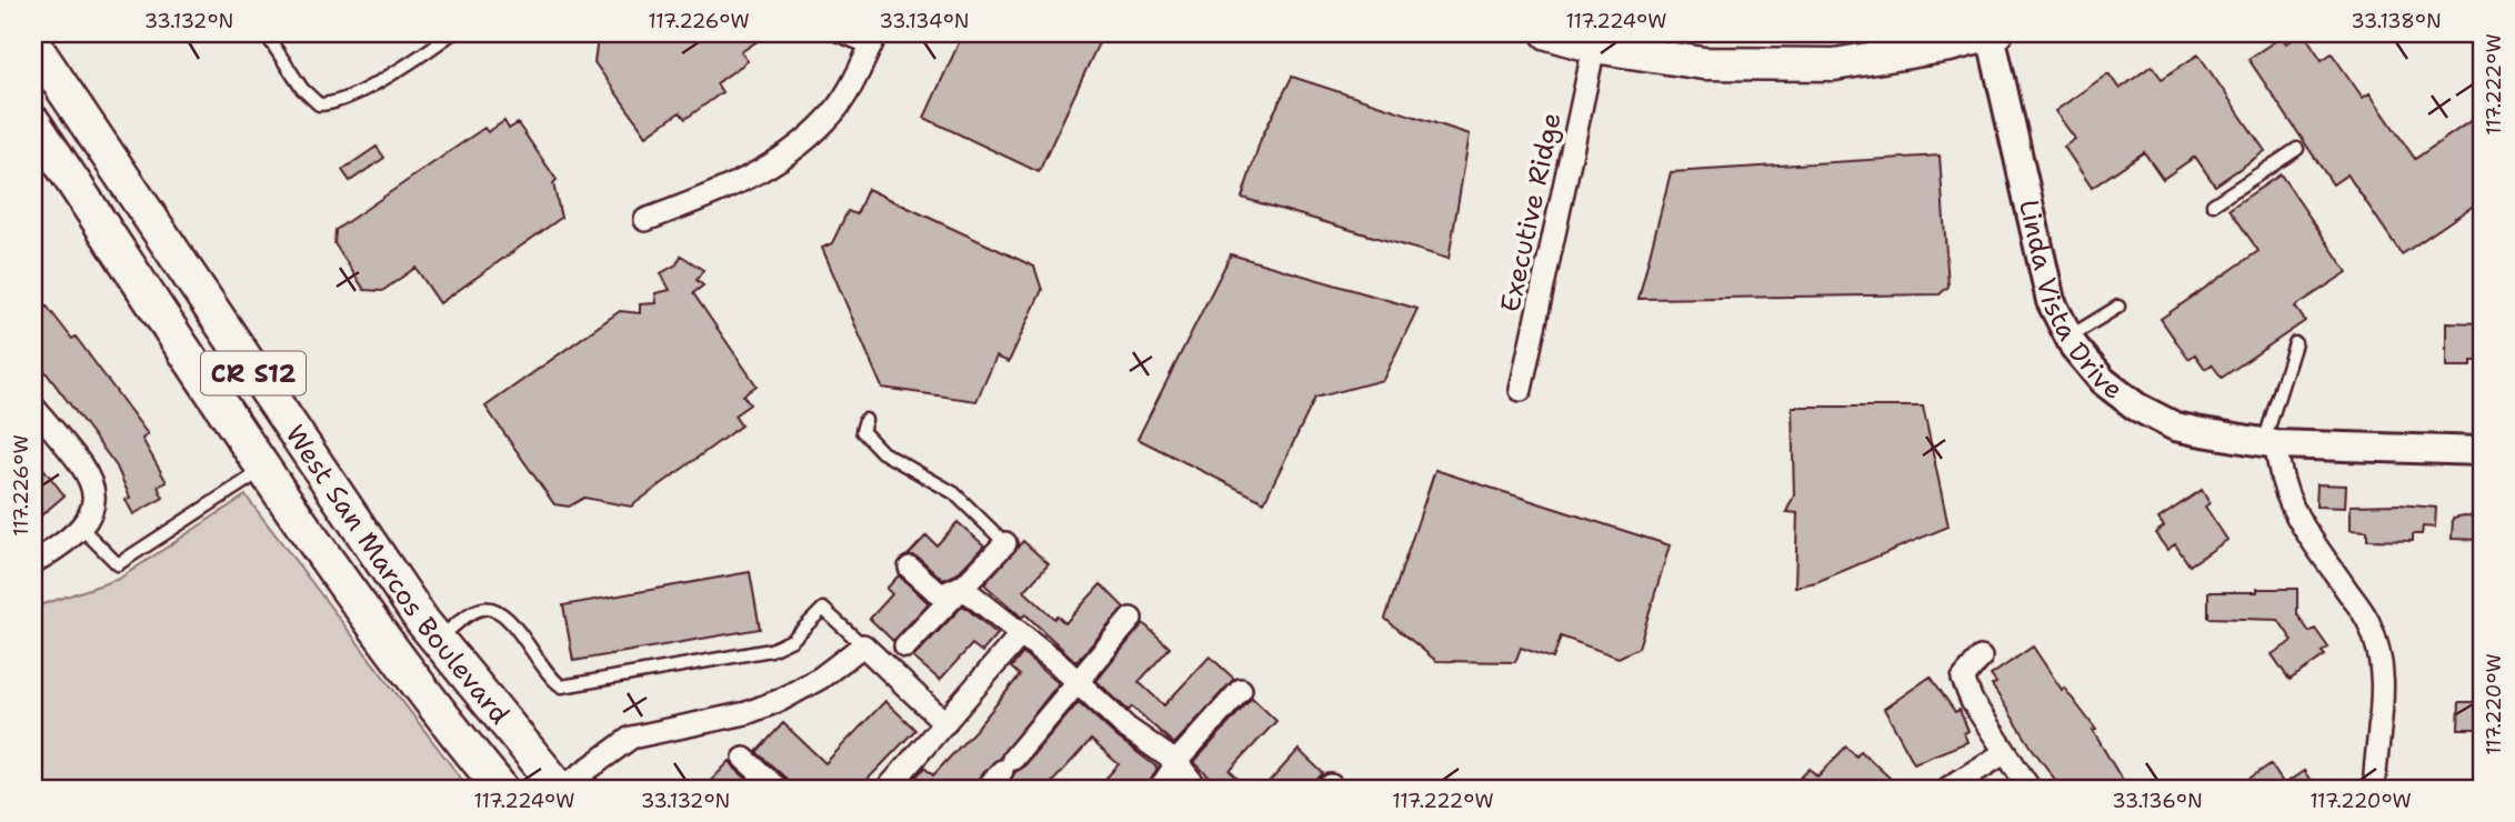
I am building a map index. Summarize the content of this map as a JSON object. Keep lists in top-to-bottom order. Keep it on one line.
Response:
{"streets":{"main road":["CR S12","West San Marcos Boulevard"],"street":["Executive Ridge","Linda Vista Drive"]},"coordinates":["33.132°N","117.226°W","33.134°N","117.224°W","33.138°N","117.222°W","117.220°W","33.136°N"]}
